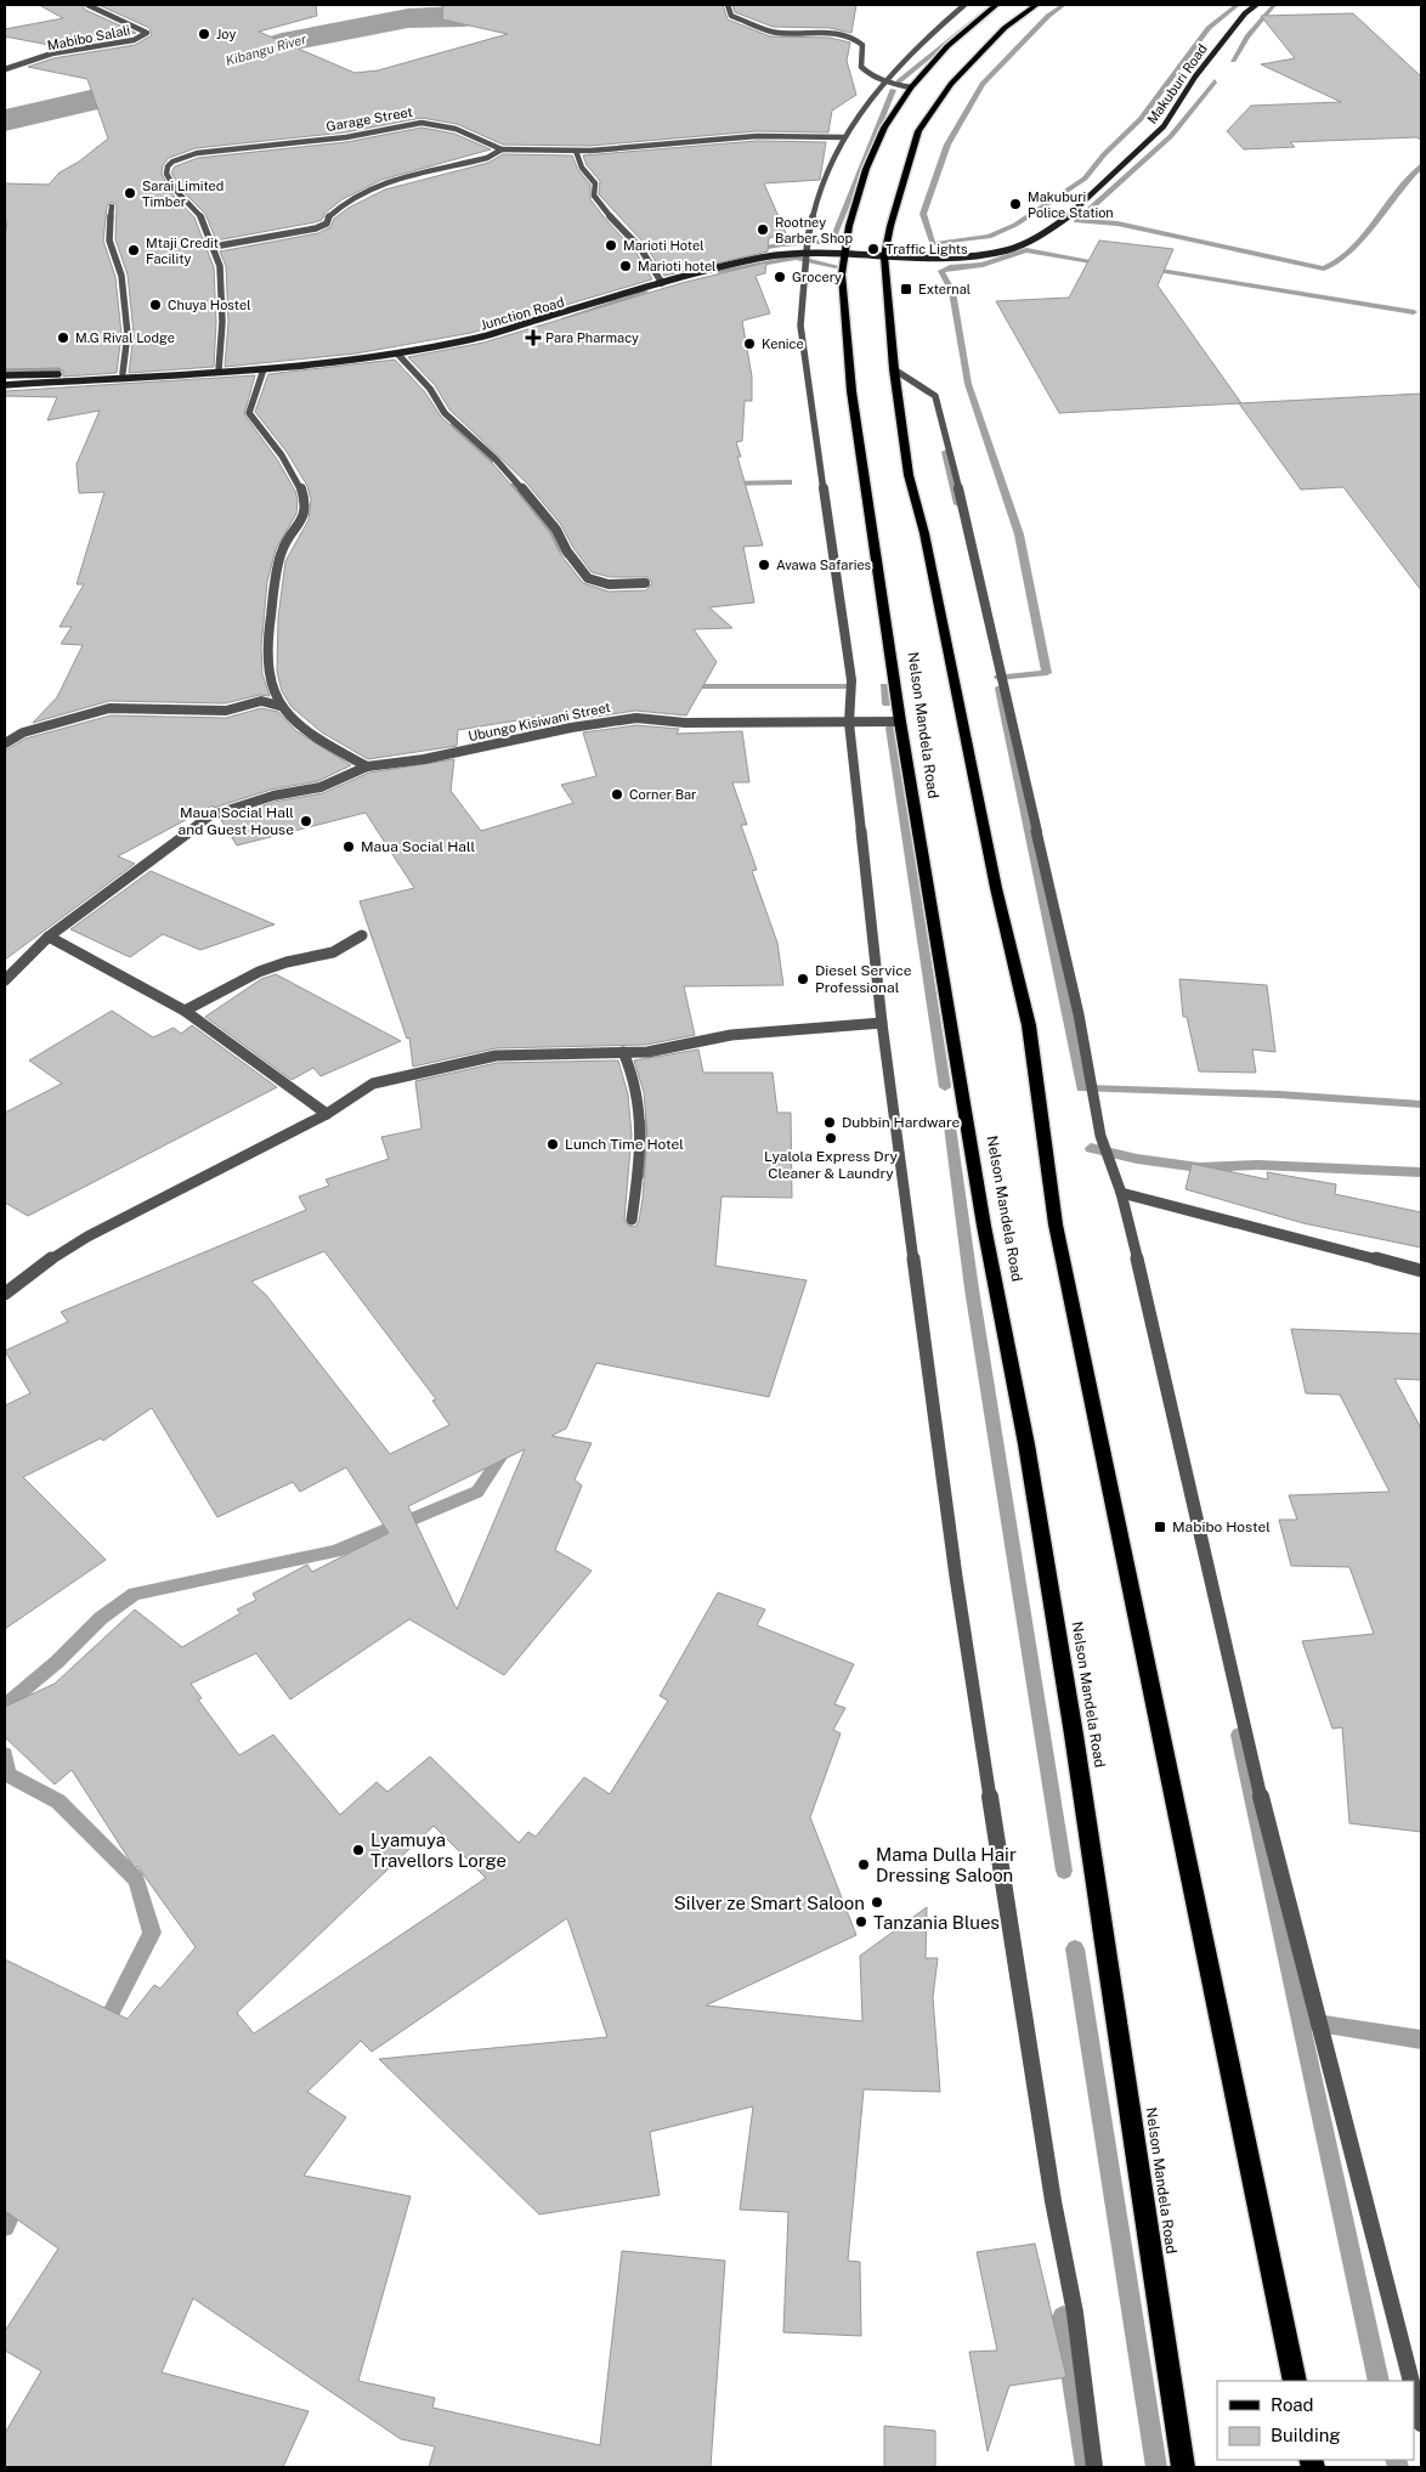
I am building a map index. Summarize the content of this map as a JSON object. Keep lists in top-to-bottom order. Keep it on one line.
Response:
{"streets":{"main road":["Nelson Mandela Road"],"street":["Mabibo Salali","Makuburi Road","Garage Street","Junction Road","Ubungo Kisiwani Street"]},"crossings":[["Makuburi Road","Junction Road"],["Garage Street","Junction Road"],["Junction Road","Nelson Mandela Road"],["Ubungo Kisiwani Street","Nelson Mandela Road"]],"water":["Kibangu River"],"places":{"other":["Joy","Sarai Limited Timber","Makuburi Police Station","Rootney Barber Shop","Marioti Hotel","Traffic Lights","Mtaji Credit Facility","Marioti hotel","Grocery","Chuya Hostel","M.G Rival Lodge","Kenice","Avawa Safaries","Corner Bar","Maua Social Hall and Guest House","Maua Social Hall","Diesel Service Professional","Dubbin Hardware","Lyalola Express Dry Cleaner & Laundry","Lunch Time Hotel","Lyamuya Travellors Lorge","Mama Dulla Hair Dressing Saloon","Silver ze Smart Saloon","Tanzania Blues"],"transit":["External","Mabibo Hostel"],"health":["Para Pharmacy"]},"legend":["Road","Building"]}
